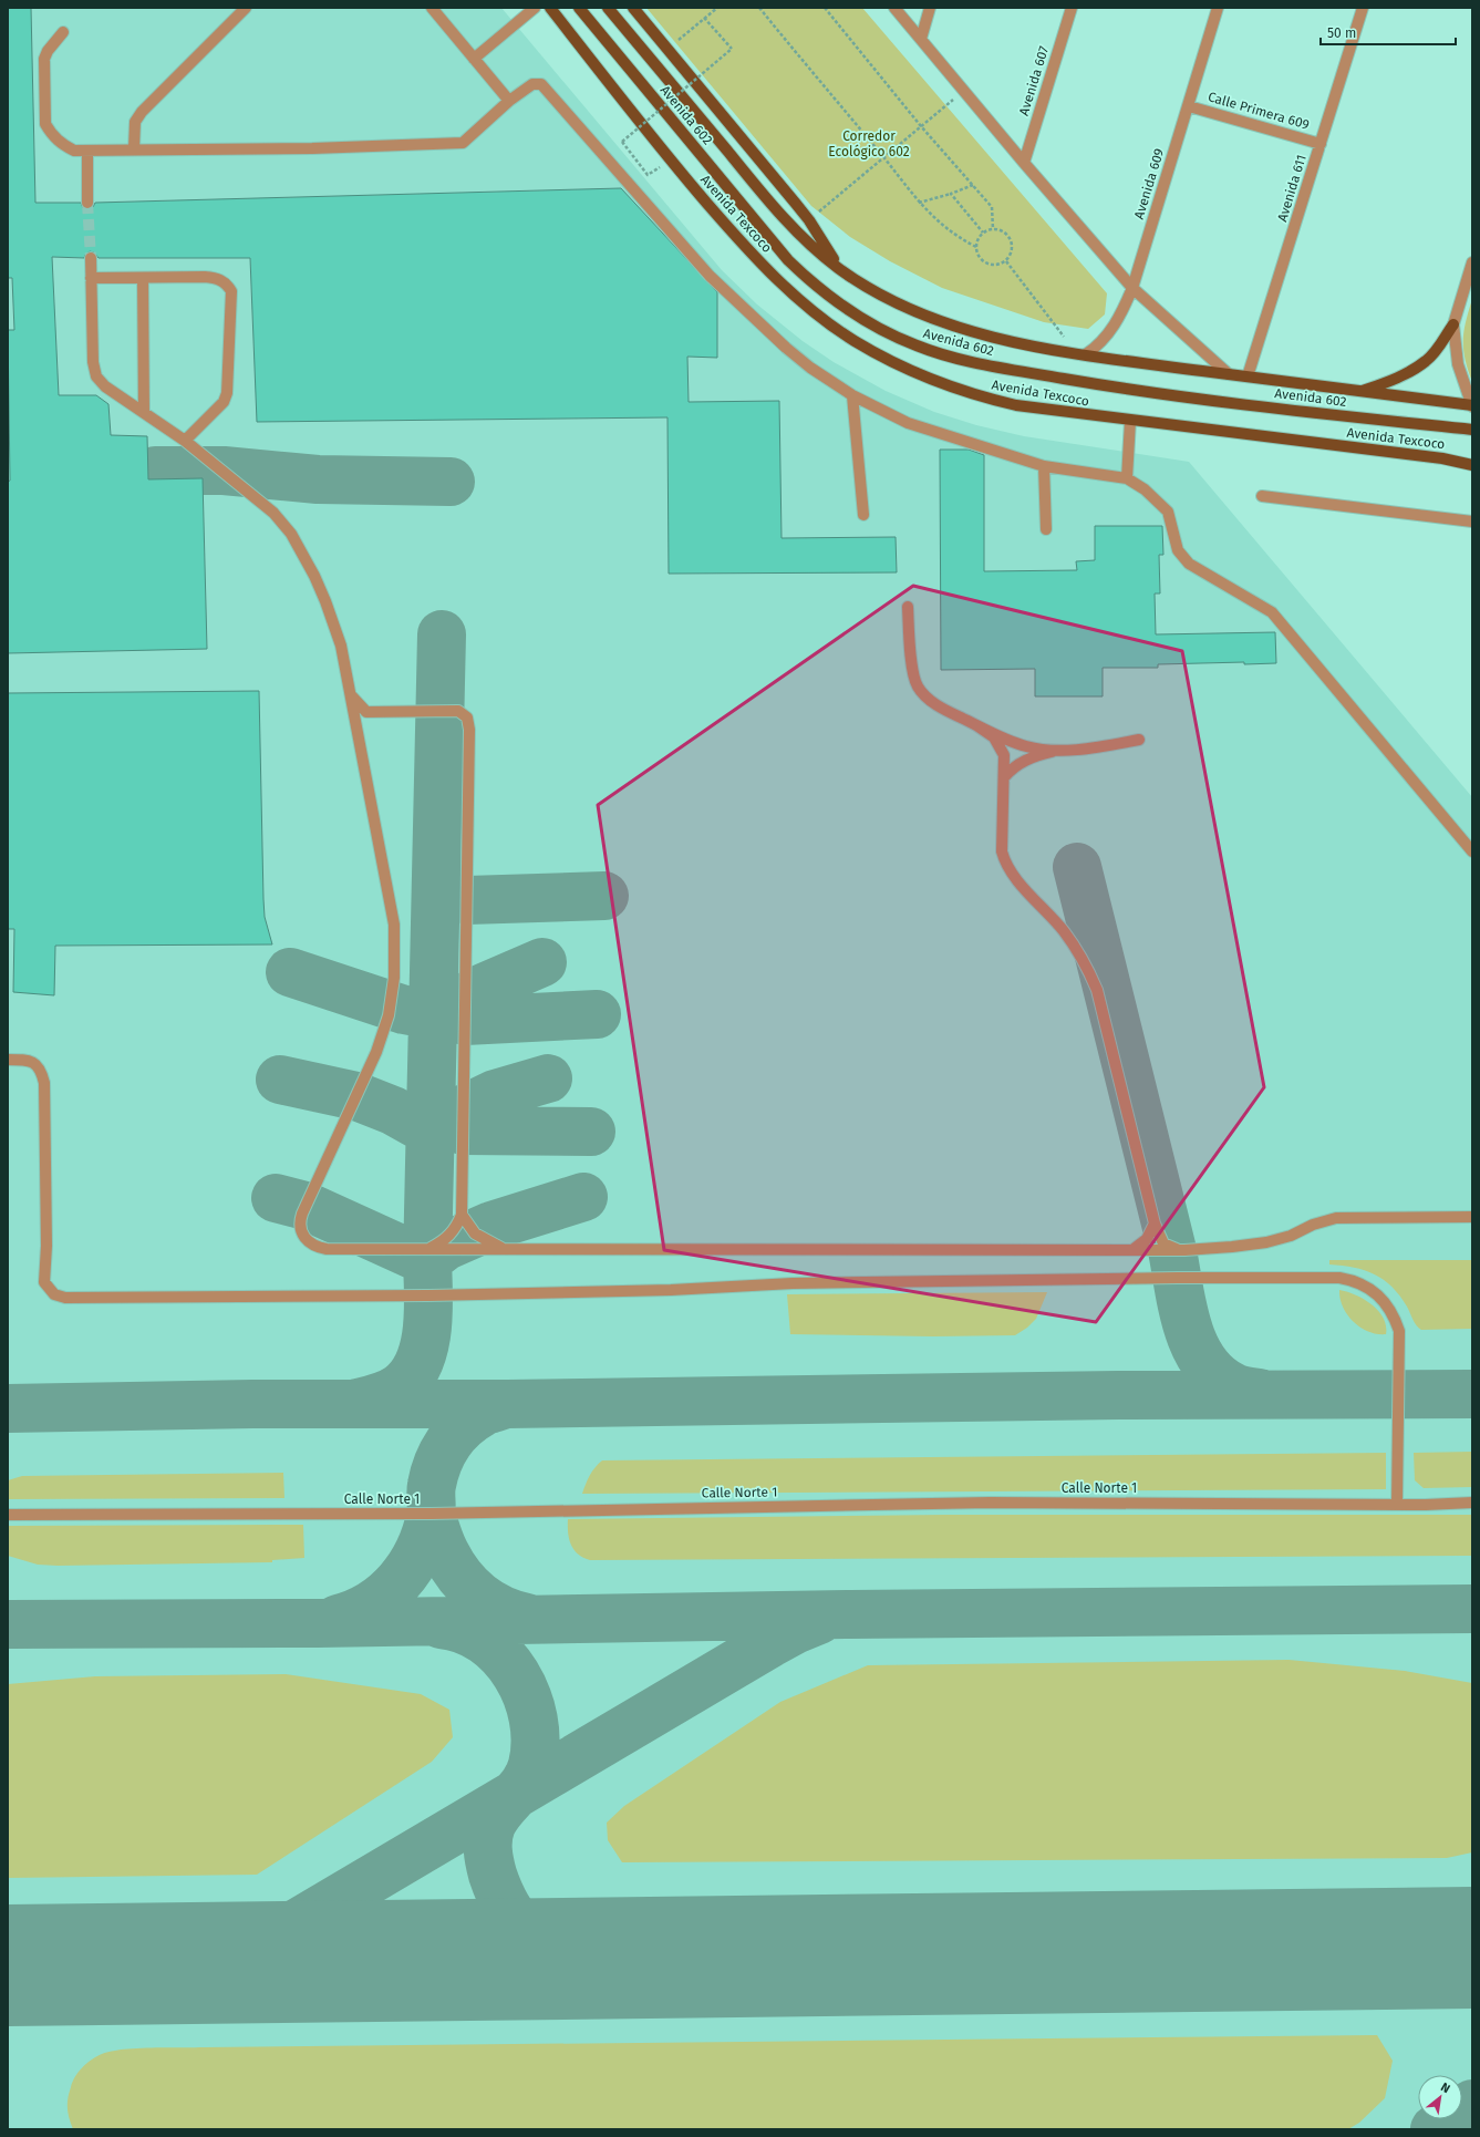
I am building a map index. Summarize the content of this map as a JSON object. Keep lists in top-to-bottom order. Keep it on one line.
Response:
{"streets":{"main road":["Avenida 602","Avenida Texcoco"],"street":["Avenida 607","Calle Primera 609","Avenida 609","Avenida 611","Calle Norte 1"]},"crossings":[["Calle Primera 609","Avenida 609"],["Calle Primera 609","Avenida 611"],["Avenida 602","Avenida 609"],["Avenida 602","Avenida 611"]],"parks":["Corredor Ecológico 602"],"scale_bar":"50 m","north":"top right"}
